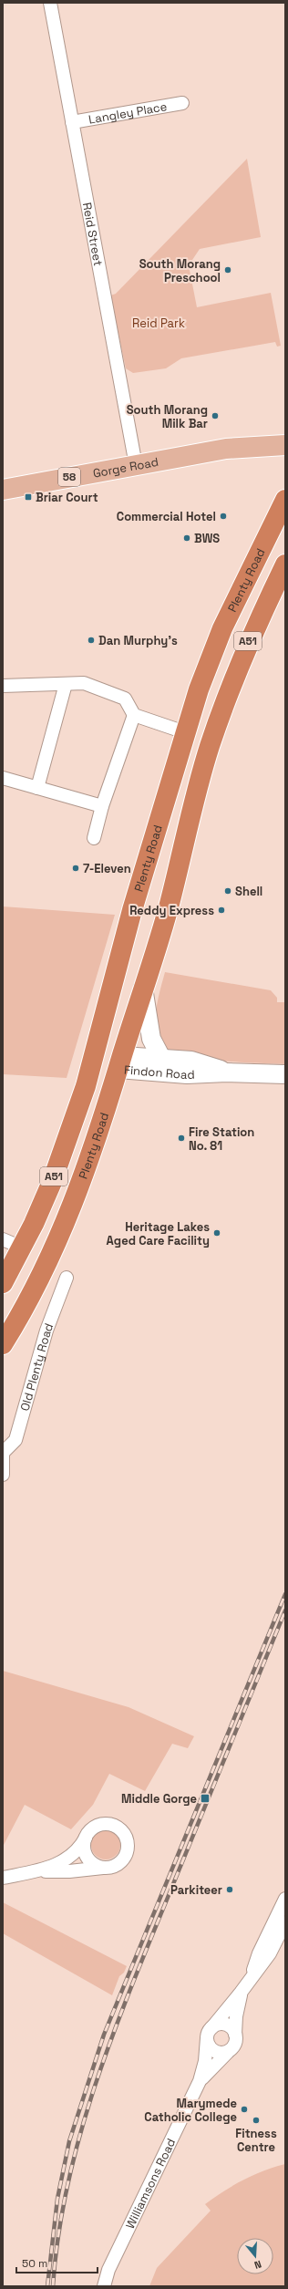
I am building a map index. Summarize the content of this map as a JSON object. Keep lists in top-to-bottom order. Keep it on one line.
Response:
{"streets":{"highway":["Plenty Road","A51","Findon Road"],"main road":["Gorge Road","58"],"street":["Langley Place","Reid Street","Old Plenty Road","Williamsons Road"]},"crossings":[["Langley Place","Reid Street"],["Reid Street","Gorge Road"],["Plenty Road","Findon Road"]],"parks":["Reid Park"],"places":{"other":["South Morang Preschool","South Morang Milk Bar","Commercial Hotel","BWS","Dan Murphy's","7-Eleven","Shell","Reddy Express","Fire Station No. 81","Heritage Lakes Aged Care Facility","Parkiteer","Marymede Catholic College","Fitness Centre"],"transit":["Briar Court","Middle Gorge"]},"scale_bar":"50 m","north":"bottom"}
